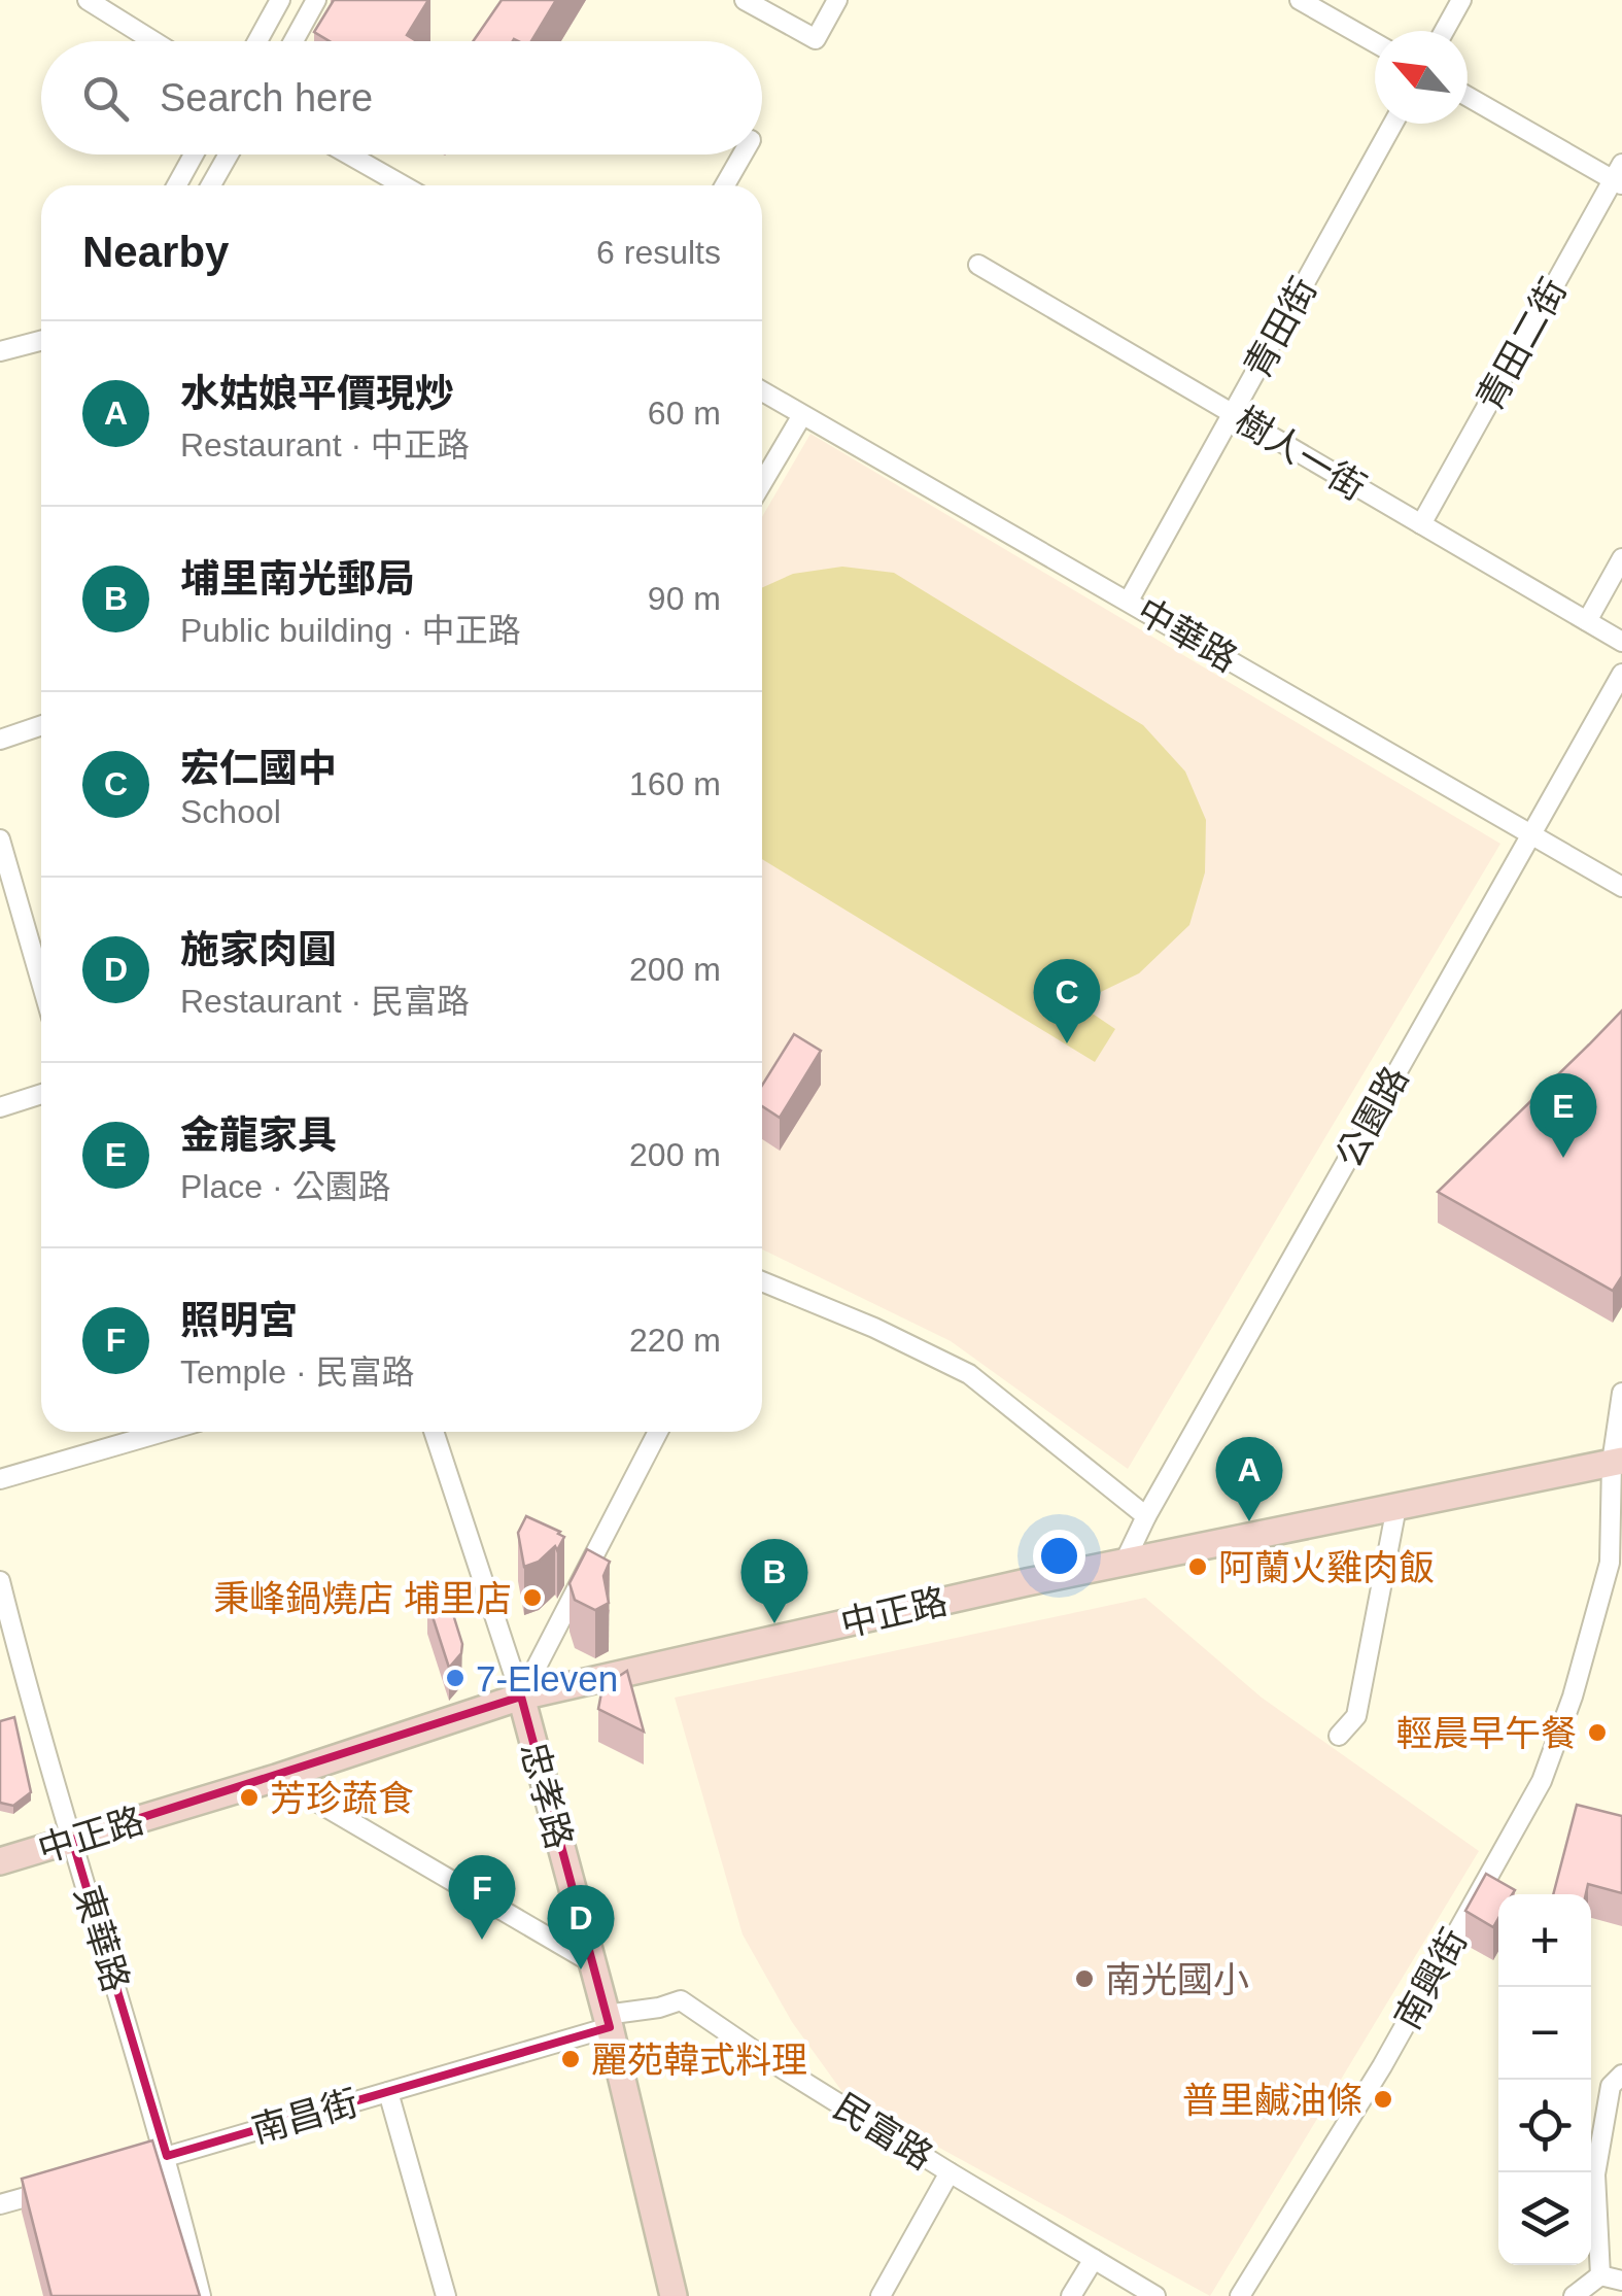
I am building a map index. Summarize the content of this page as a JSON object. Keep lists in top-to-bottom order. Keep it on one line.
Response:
{"streets":{"main road":["中正路","忠孝路"],"street":["青田街","青田二街","樹人一街","中華路","公園路","東華路","南興街","南昌街","民富路"]},"crossings":[["青田街","樹人一街"],["青田街","中華路"],["青田二街","樹人一街"],["中華路","公園路"],["公園路","中正路"],["中正路","忠孝路"],["中正路","東華路"],["中正路","南興街"],["忠孝路","南昌街"],["忠孝路","民富路"],["東華路","南昌街"],["南昌街","民富路"]],"places":["阿蘭火雞肉飯","秉峰鍋燒店 埔里店","7-Eleven","輕晨早午餐","芳珍蔬食","南光國小","麗苑韓式料理","普里鹹油條"],"north":"top left","page":{"search":"Search here","heading":["Nearby","6 results"],"list":[{"mark":"A","name":"水姑娘平價現炒","note":"Restaurant · 中正路","value":"60 m"},{"mark":"B","name":"埔里南光郵局","note":"Public building · 中正路","value":"90 m"},{"mark":"C","name":"宏仁國中","note":"School","value":"160 m"},{"mark":"D","name":"施家肉圓","note":"Restaurant · 民富路","value":"200 m"},{"mark":"E","name":"金龍家具","note":"Place · 公園路","value":"200 m"},{"mark":"F","name":"照明宮","note":"Temple · 民富路","value":"220 m"}],"pins":["C","E","A","B","F","D"],"map_buttons":["+","−"]}}
